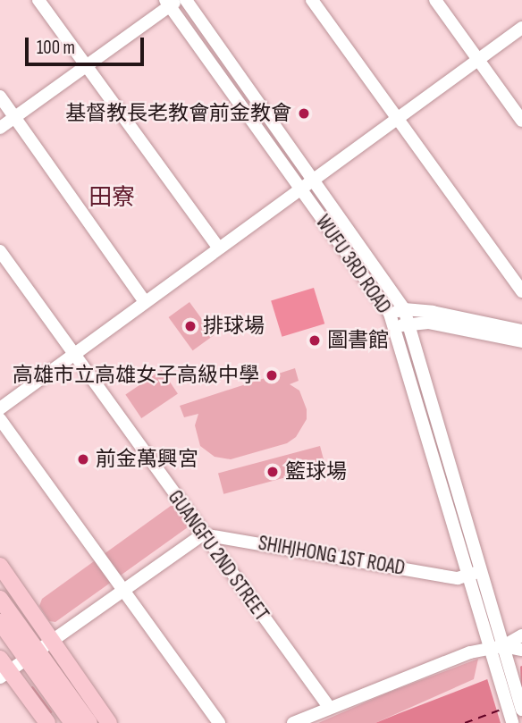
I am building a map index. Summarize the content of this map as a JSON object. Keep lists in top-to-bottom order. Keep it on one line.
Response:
{"streets":{"street":["WUFU 3RD ROAD","GUANGFU 2ND STREET","SHIHJHONG 1ST ROAD"]},"crossings":[["WUFU 3RD ROAD","SHIHJHONG 1ST ROAD"],["GUANGFU 2ND STREET","SHIHJHONG 1ST ROAD"]],"districts":["田寮"],"places":["基督教長老教會前金教會","排球場","圖書館","高雄市立高雄女子高級中學","前金萬興宮","籃球場"],"scale_bar":"100 m"}
